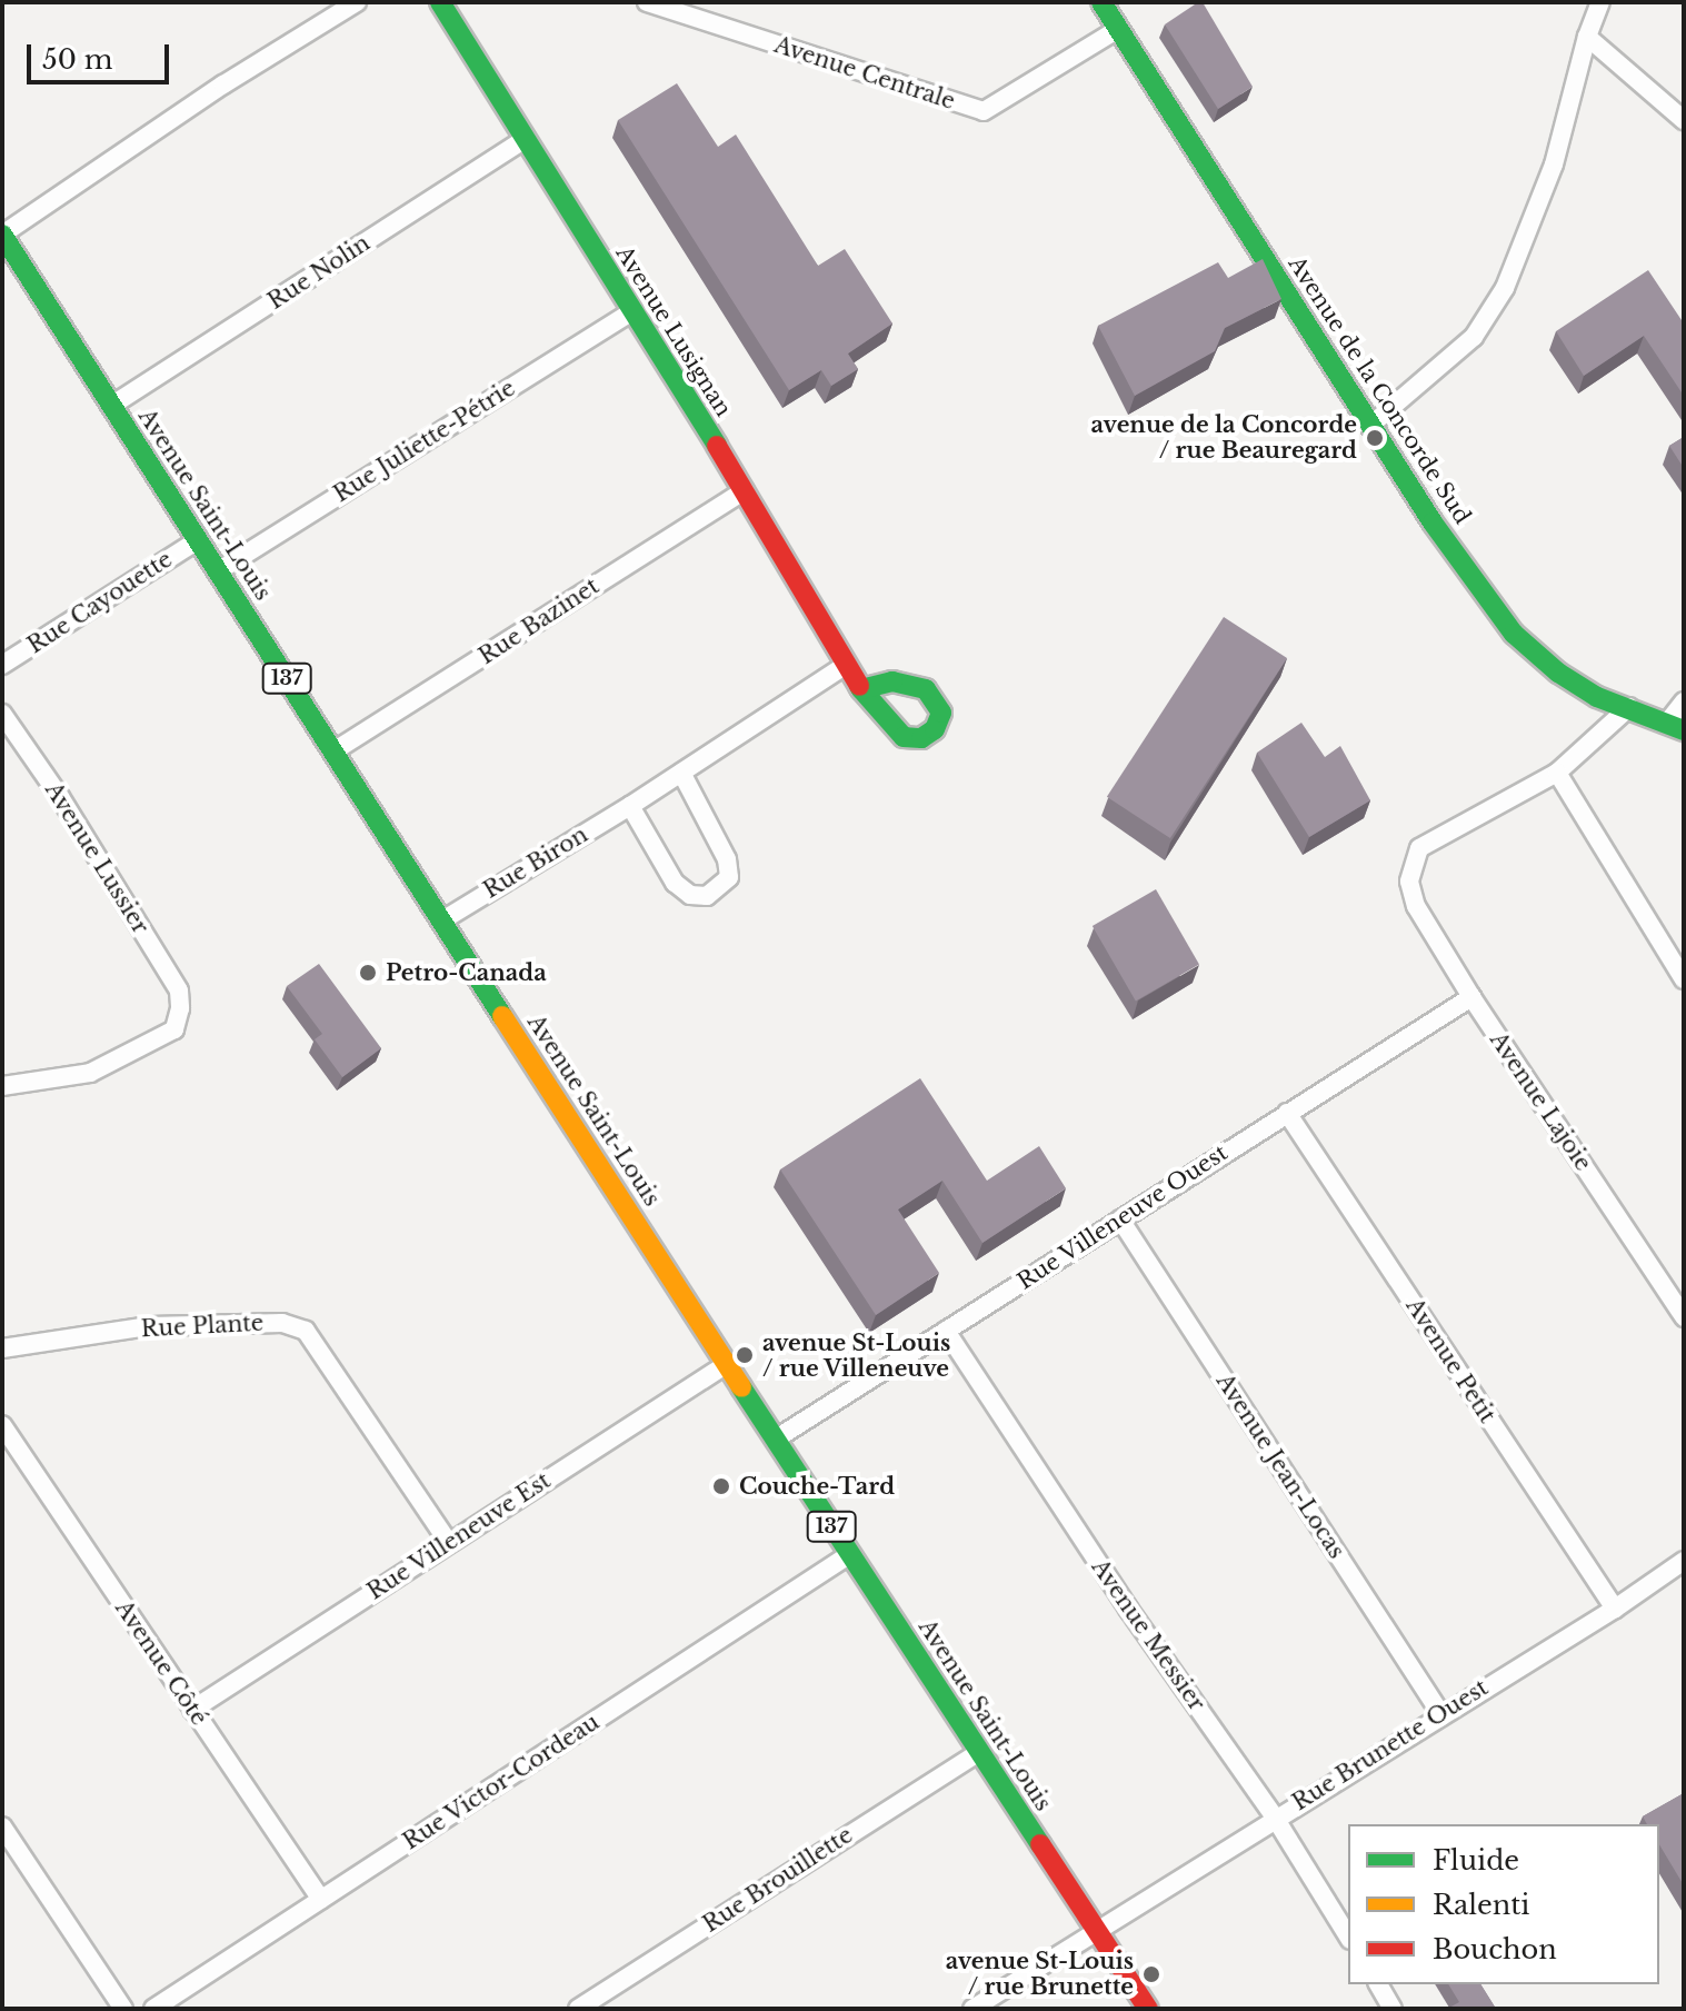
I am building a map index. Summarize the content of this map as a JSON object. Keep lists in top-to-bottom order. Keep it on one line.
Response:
{"streets":{"main road":["Avenue Lusignan","Avenue de la Concorde Sud","Avenue Saint-Louis","137"],"street":["Avenue Centrale","Rue Nolin","Rue Juliette-Pétrie","Rue Cayouette","Rue Bazinet","Avenue Lussier","Rue Biron","Avenue Lajoie","Rue Villeneuve Ouest","Rue Plante","Avenue Petit","Avenue Jean-Locas","Rue Villeneuve Est","Avenue Messier","Avenue Côté","Rue Brunette Ouest","Rue Victor-Cordeau","Rue Brouillette"]},"crossings":[["Avenue Centrale","Avenue de la Concorde Sud"],["Rue Nolin","Avenue Lusignan"],["Rue Nolin","Avenue Saint-Louis"],["Avenue Lusignan","Rue Juliette-Pétrie"],["Avenue Lusignan","Rue Bazinet"],["Avenue Lusignan","Rue Biron"],["Rue Juliette-Pétrie","Avenue Saint-Louis"],["Avenue Saint-Louis","Rue Cayouette"],["Avenue Saint-Louis","Rue Bazinet"],["Avenue Saint-Louis","Rue Biron"],["Avenue Saint-Louis","Rue Villeneuve Ouest"],["Avenue Saint-Louis","Rue Villeneuve Est"],["Avenue Saint-Louis","Rue Brunette Ouest"],["Avenue Saint-Louis","Rue Victor-Cordeau"],["Avenue Saint-Louis","Rue Brouillette"],["Avenue Lajoie","Rue Villeneuve Ouest"],["Rue Villeneuve Ouest","Avenue Petit"],["Rue Villeneuve Ouest","Avenue Jean-Locas"],["Rue Villeneuve Ouest","Avenue Messier"],["Rue Plante","Rue Villeneuve Est"],["Avenue Petit","Rue Brunette Ouest"],["Avenue Jean-Locas","Rue Brunette Ouest"],["Rue Villeneuve Est","Avenue Côté"],["Avenue Messier","Rue Brunette Ouest"],["Avenue Côté","Rue Victor-Cordeau"]],"places":["avenue de la Concorde / rue Beauregard","Petro-Canada","avenue St-Louis / rue Villeneuve","Couche-Tard","avenue St-Louis / rue Brunette"],"legend":["Fluide","Ralenti","Bouchon"],"scale_bar":"50 m"}
